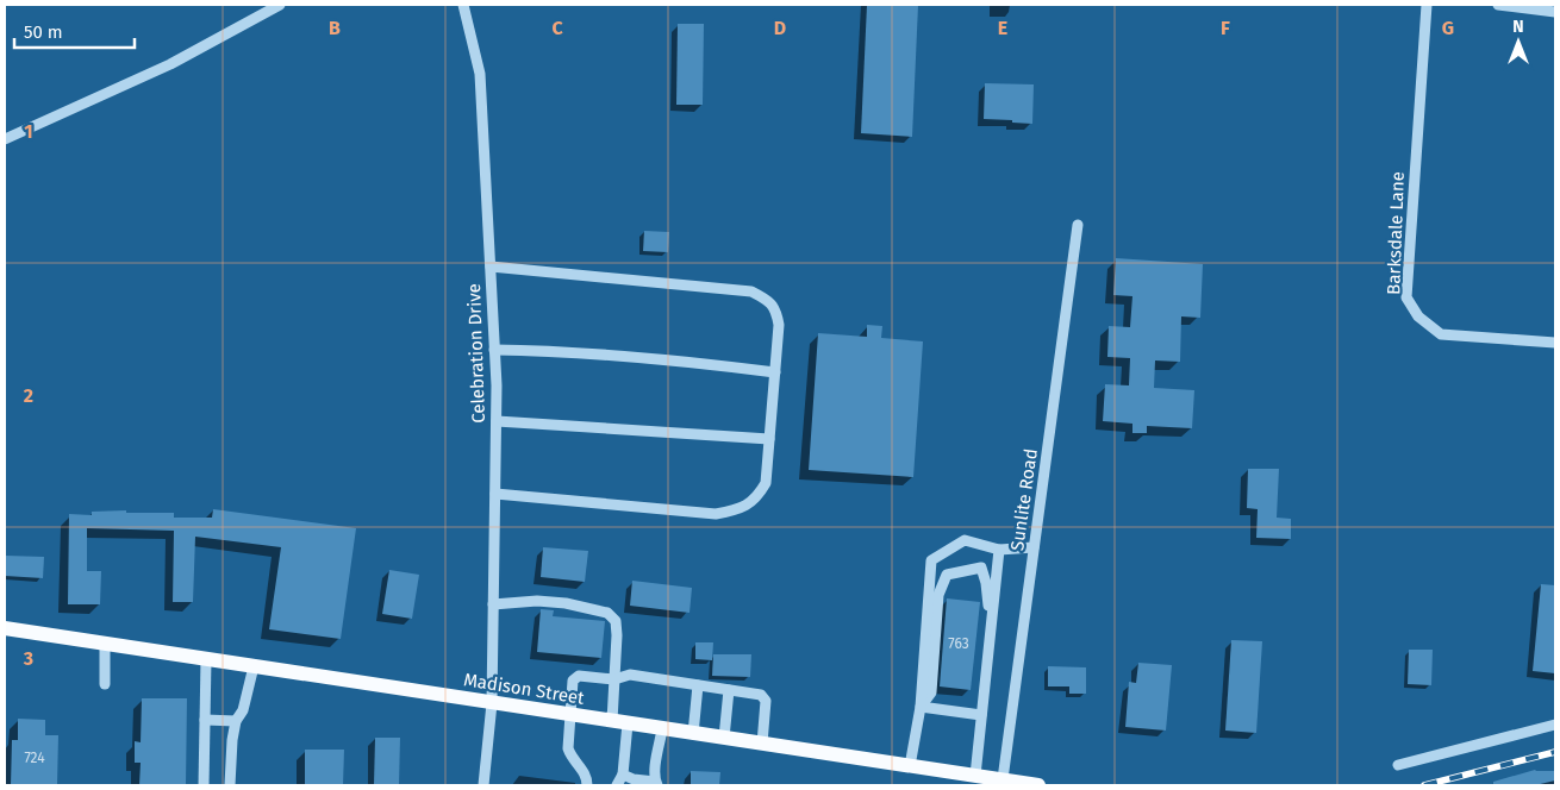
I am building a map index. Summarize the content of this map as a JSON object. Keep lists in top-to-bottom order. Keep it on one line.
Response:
{"streets":{"main road":["Madison Street"],"street":["Barksdale Lane","Celebration Drive","Sunlite Road"]},"crossings":[["Celebration Drive","Madison Street"],["Sunlite Road","Madison Street"]],"house_numbers":["763","724"],"scale_bar":"50 m","north":"top","grid":{"columns":["B","C","D","E","F","G"],"rows":["1","2","3"]}}
